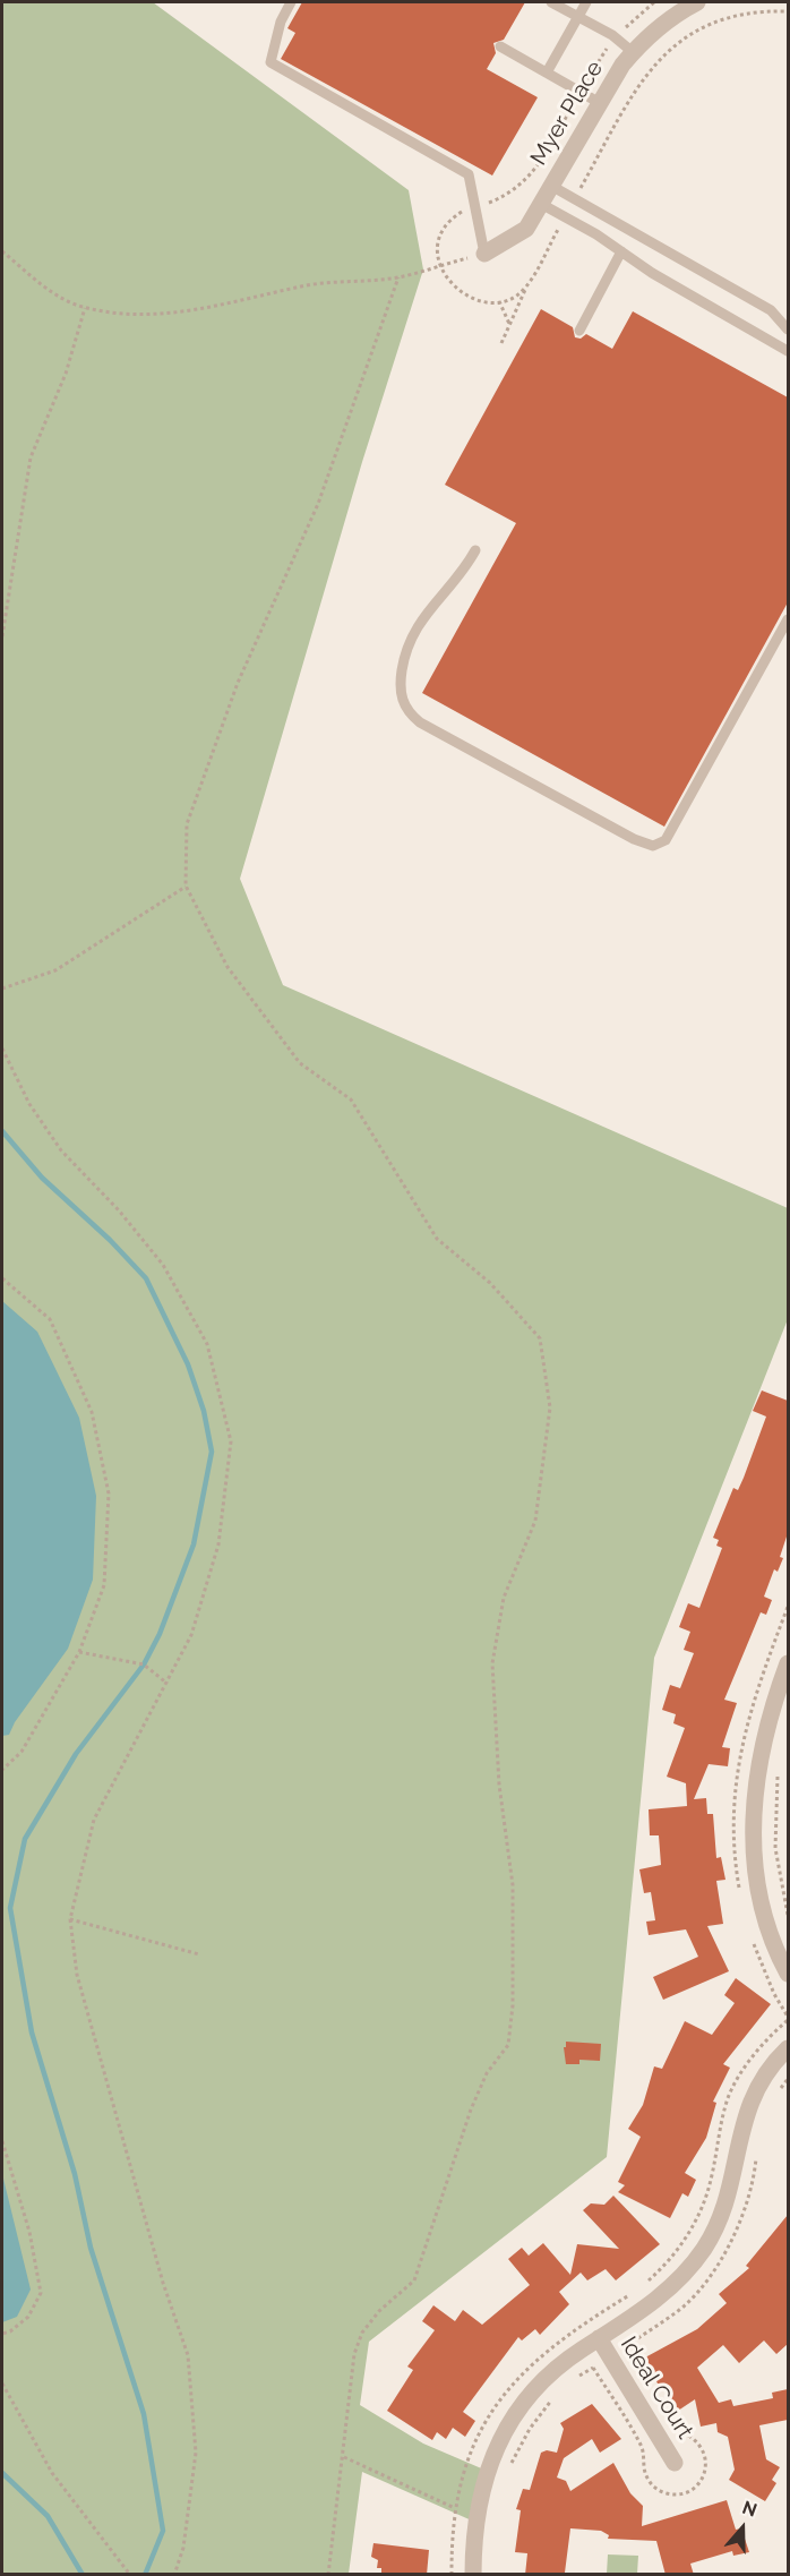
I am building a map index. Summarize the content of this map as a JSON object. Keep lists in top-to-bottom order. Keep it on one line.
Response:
{"streets":{"street":["Myer Place","Ideal Court"]},"north":"top"}
